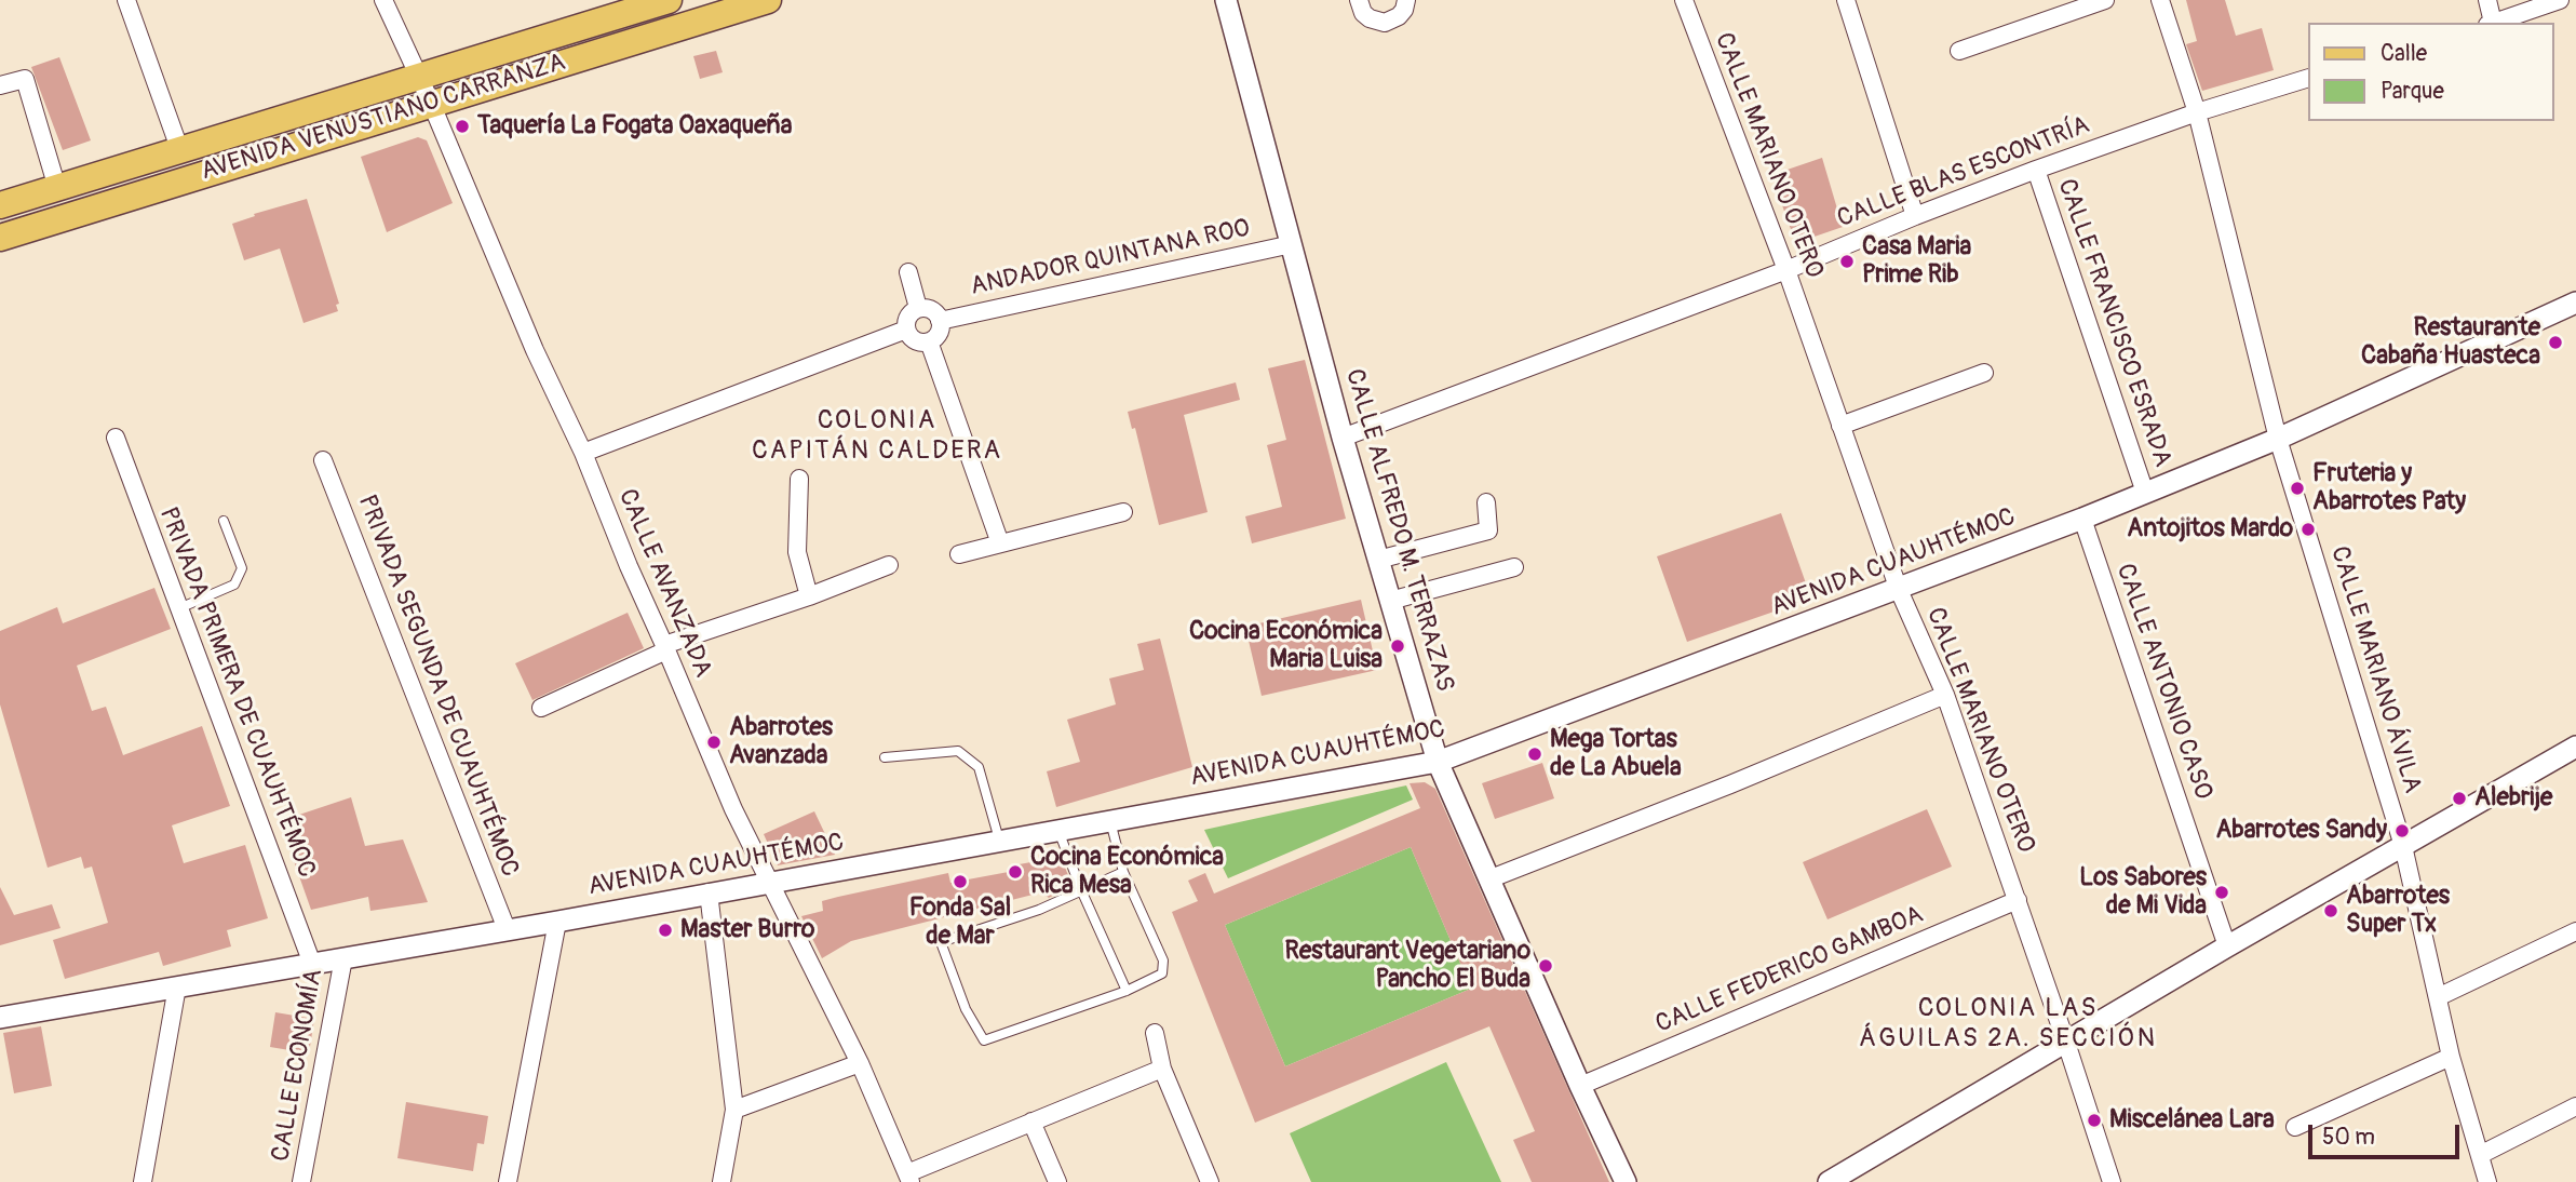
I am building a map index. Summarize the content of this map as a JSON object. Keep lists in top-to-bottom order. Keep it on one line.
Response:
{"streets":{"main road":["AVENIDA VENUSTIANO CARRANZA"],"street":["CALLE MARIANO OTERO","CALLE BLAS ESCONTRÍA","ANDADOR QUINTANA ROO","CALLE FRANCISCO ESRADA","CALLE ALFREDO M. TERRAZAS","AVENIDA CUAUHTÉMOC","CALLE AVANZADA","CALLE MARIANO ÁVILA","CALLE ANTONIO CASO","PRIVADA SEGUNDA DE CUAUHTÉMOC","PRIVADA PRIMERA DE CUAUHTÉMOC","CALLE FEDERICO GAMBOA","CALLE ECONOMÍA"]},"crossings":[["AVENIDA VENUSTIANO CARRANZA","CALLE AVANZADA"],["CALLE MARIANO OTERO","CALLE BLAS ESCONTRÍA"],["CALLE MARIANO OTERO","AVENIDA CUAUHTÉMOC"],["CALLE MARIANO OTERO","CALLE FEDERICO GAMBOA"],["CALLE BLAS ESCONTRÍA","CALLE FRANCISCO ESRADA"],["CALLE BLAS ESCONTRÍA","CALLE ALFREDO M. TERRAZAS"],["CALLE BLAS ESCONTRÍA","CALLE MARIANO ÁVILA"],["ANDADOR QUINTANA ROO","CALLE ALFREDO M. TERRAZAS"],["CALLE FRANCISCO ESRADA","AVENIDA CUAUHTÉMOC"],["CALLE ALFREDO M. TERRAZAS","AVENIDA CUAUHTÉMOC"],["CALLE ALFREDO M. TERRAZAS","CALLE FEDERICO GAMBOA"],["AVENIDA CUAUHTÉMOC","CALLE AVANZADA"],["AVENIDA CUAUHTÉMOC","CALLE MARIANO ÁVILA"],["AVENIDA CUAUHTÉMOC","CALLE ANTONIO CASO"],["AVENIDA CUAUHTÉMOC","PRIVADA SEGUNDA DE CUAUHTÉMOC"],["AVENIDA CUAUHTÉMOC","PRIVADA PRIMERA DE CUAUHTÉMOC"],["AVENIDA CUAUHTÉMOC","CALLE ECONOMÍA"]],"districts":["COLONIA CAPITÁN CALDERA","COLONIA LAS ÁGUILAS 2A. SECCIÓN"],"places":["Taquería La Fogata Oaxaqueña","Casa Maria Prime Rib","Restaurante Cabaña Huasteca","Fruteria y Abarrotes Paty","Antojitos Mardo","Cocina Económica Maria Luisa","Abarrotes Avanzada","Mega Tortas de La Abuela","Alebrije","Abarrotes Sandy","Cocina Económica Rica Mesa","Fonda Sal de Mar","Los Sabores de Mi Vida","Abarrotes Super Tx","Master Burro","Restaurant Vegetariano Pancho El Buda","Miscelánea Lara"],"legend":["Calle","Parque"],"scale_bar":"50 m"}
